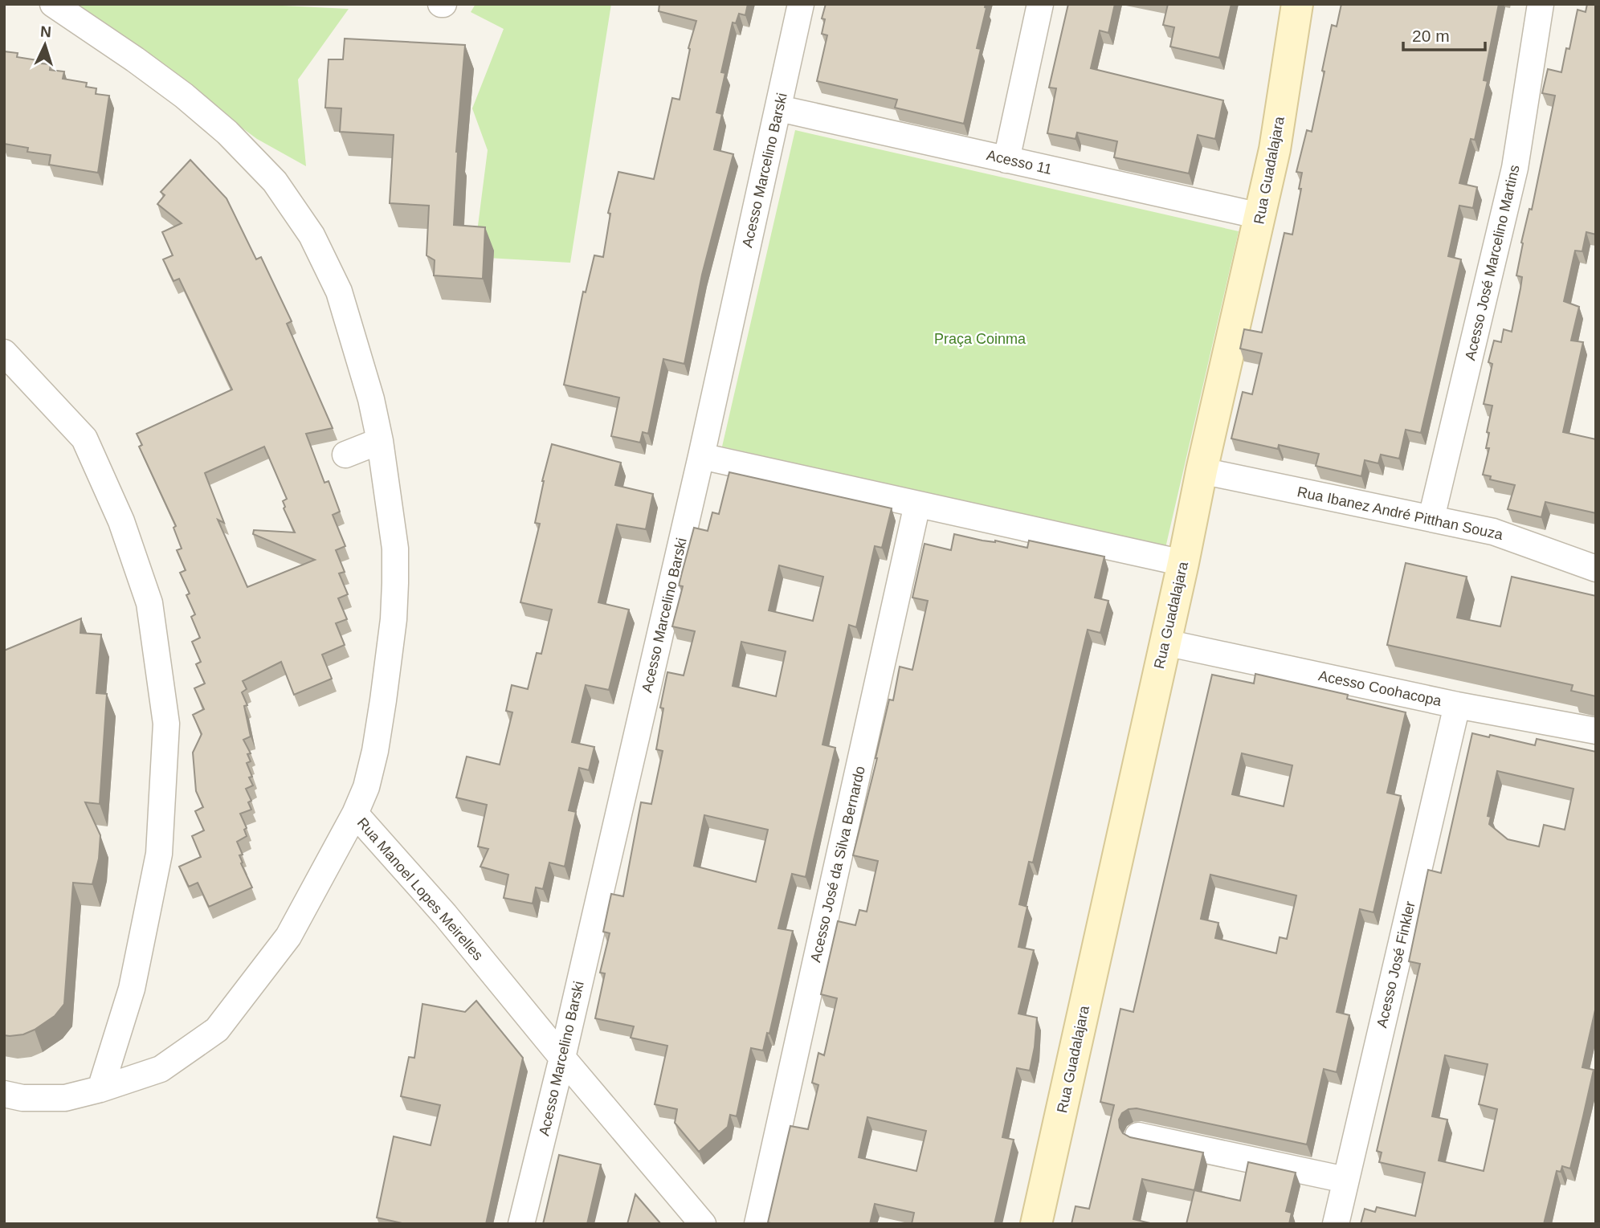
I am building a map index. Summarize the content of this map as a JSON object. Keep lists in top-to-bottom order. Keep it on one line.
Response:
{"streets":{"main road":["Rua Guadalajara"],"street":["Acesso 11","Acesso Marcelino Barski","Acesso José Marcelino Martins","Rua Ibanez André Pitthan Souza","Acesso Coohacopa","Acesso José da Silva Bernardo","Rua Manoel Lopes Meirelles","Acesso José Finkler"]},"crossings":[["Acesso 11","Acesso Marcelino Barski"],["Acesso 11","Rua Guadalajara"],["Acesso Marcelino Barski","Rua Manoel Lopes Meirelles"],["Rua Guadalajara","Rua Ibanez André Pitthan Souza"],["Rua Guadalajara","Acesso Coohacopa"],["Acesso José Marcelino Martins","Rua Ibanez André Pitthan Souza"],["Acesso Coohacopa","Acesso José Finkler"]],"parks":["Praça Coinma"],"scale_bar":"20 m","north":"top"}
